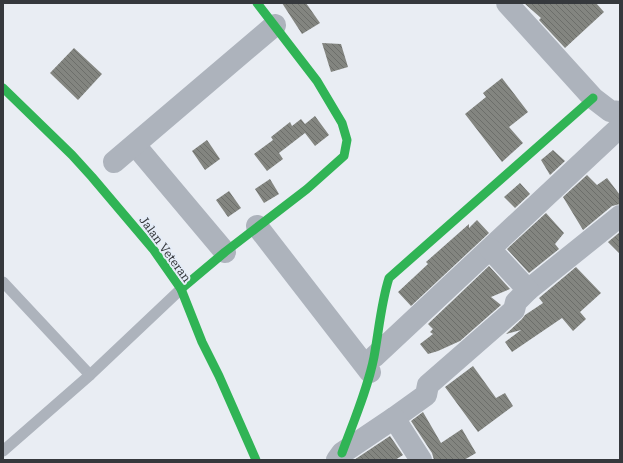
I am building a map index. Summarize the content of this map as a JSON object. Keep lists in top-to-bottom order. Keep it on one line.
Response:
{"streets":{"street":["Jalan Veteran"]}}
